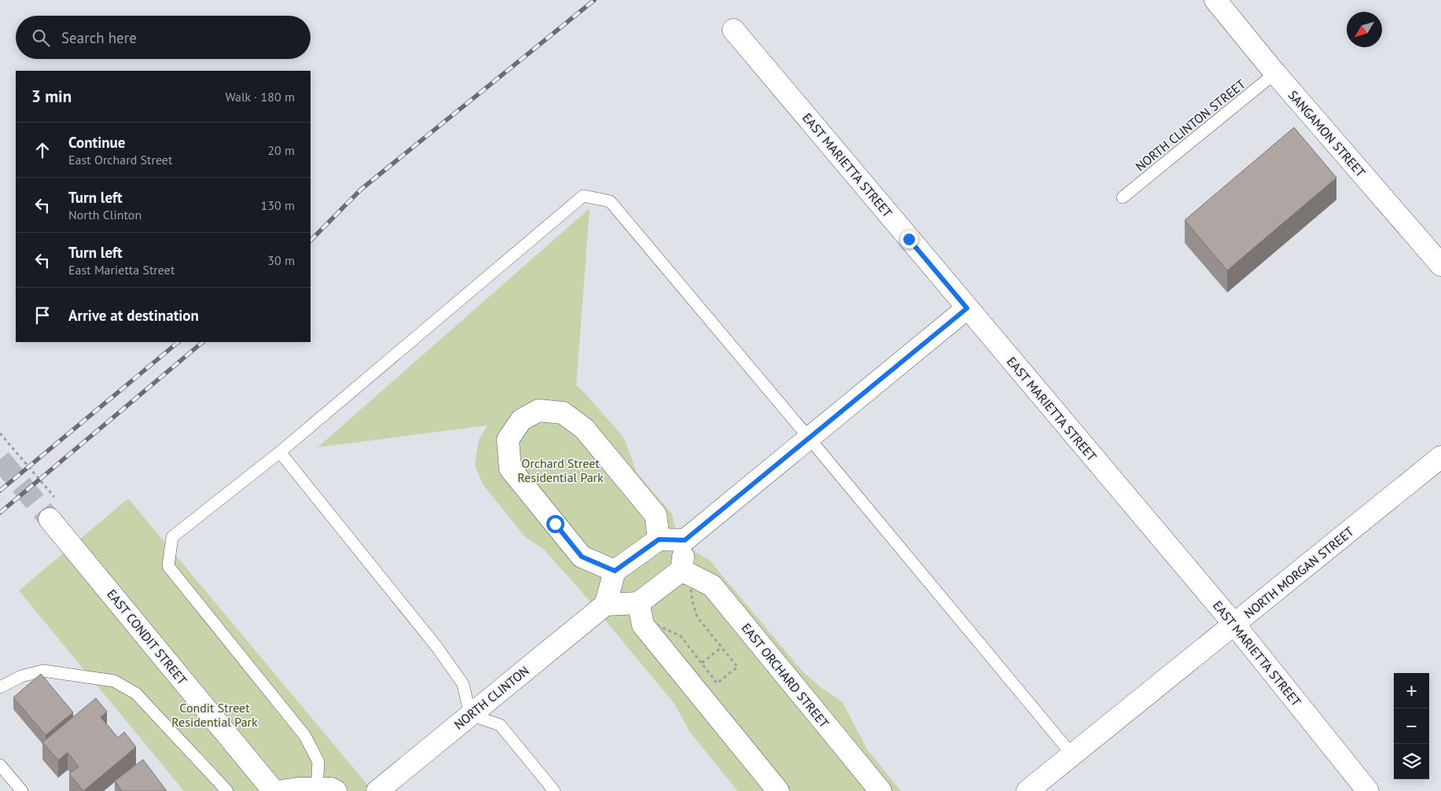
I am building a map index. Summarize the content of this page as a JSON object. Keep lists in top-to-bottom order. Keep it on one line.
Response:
{"streets":{"street":["SANGAMON STREET","EAST MARIETTA STREET","NORTH MORGAN STREET","EAST CONDIT STREET","EAST ORCHARD STREET","NORTH CLINTON"],"lane":["NORTH CLINTON STREET"]},"crossings":[["NORTH CLINTON STREET","SANGAMON STREET"],["EAST MARIETTA STREET","NORTH MORGAN STREET"]],"parks":["Orchard Street Residential Park","Condit Street Residential Park"],"north":"bottom left","page":{"search":"Search here","heading":["3 min","Walk · 180 m"],"list":[["Continue","East Orchard Street","20 m"],["Turn left","North Clinton","130 m"],["Turn left","East Marietta Street","30 m"],"Arrive at destination"],"map_buttons":["+","−"]}}
